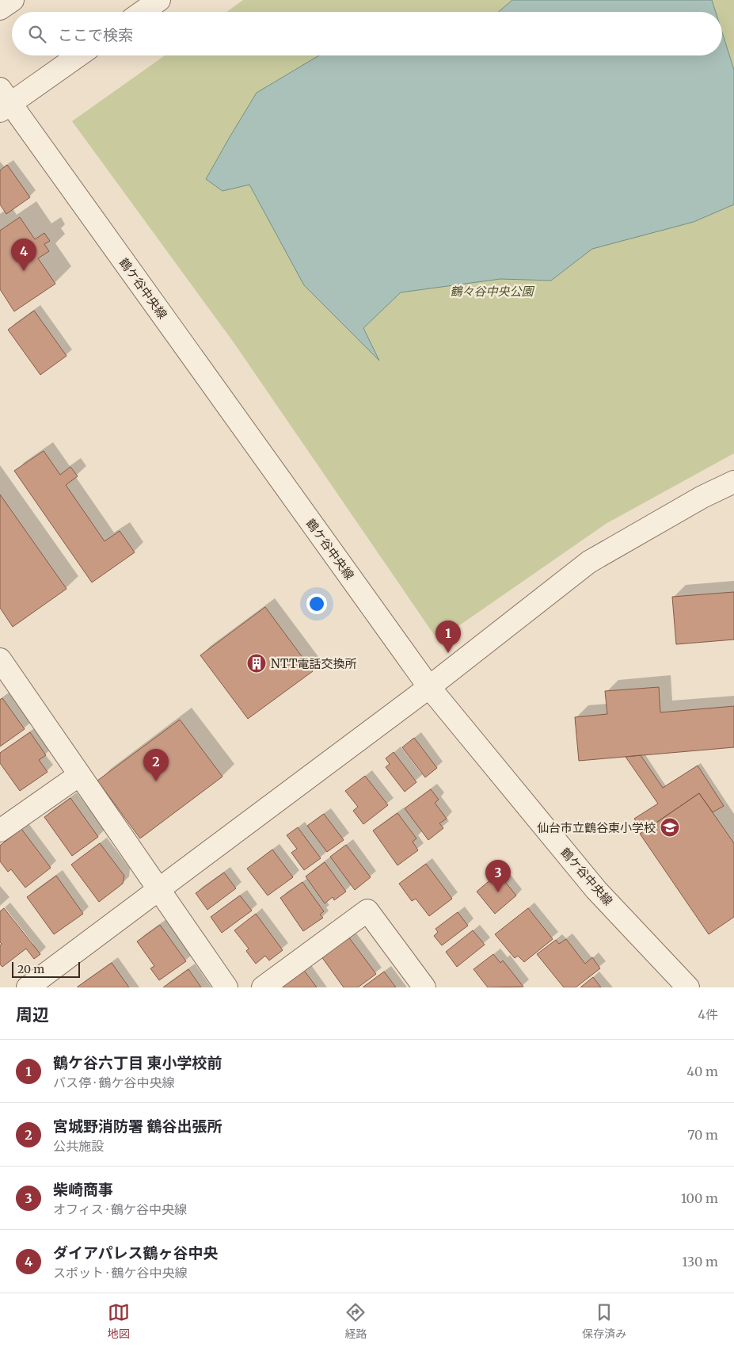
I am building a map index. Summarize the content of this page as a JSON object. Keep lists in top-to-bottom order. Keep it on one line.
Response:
{"streets":{"street":["鶴ケ谷中央線"]},"parks":["鶴々谷中央公園"],"places":{"building":["NTT電話交換所"],"school or university":["仙台市立鶴谷東小学校"]},"scale_bar":"20 m","page":{"search":"ここで検索","pins":["4","1","2","3"],"scale":"20 m","heading":["周辺","4件"],"list":[{"mark":"1","name":"鶴ケ谷六丁目 東小学校前","note":"バス停 · 鶴ケ谷中央線","value":"40 m"},{"mark":"2","name":"宮城野消防署 鶴谷出張所","note":"公共施設","value":"70 m"},{"mark":"3","name":"柴崎商事","note":"オフィス · 鶴ケ谷中央線","value":"100 m"},{"mark":"4","name":"ダイアパレス鶴ヶ谷中央","note":"スポット · 鶴ケ谷中央線","value":"130 m"}],"nav":["地図","経路","保存済み"]}}
